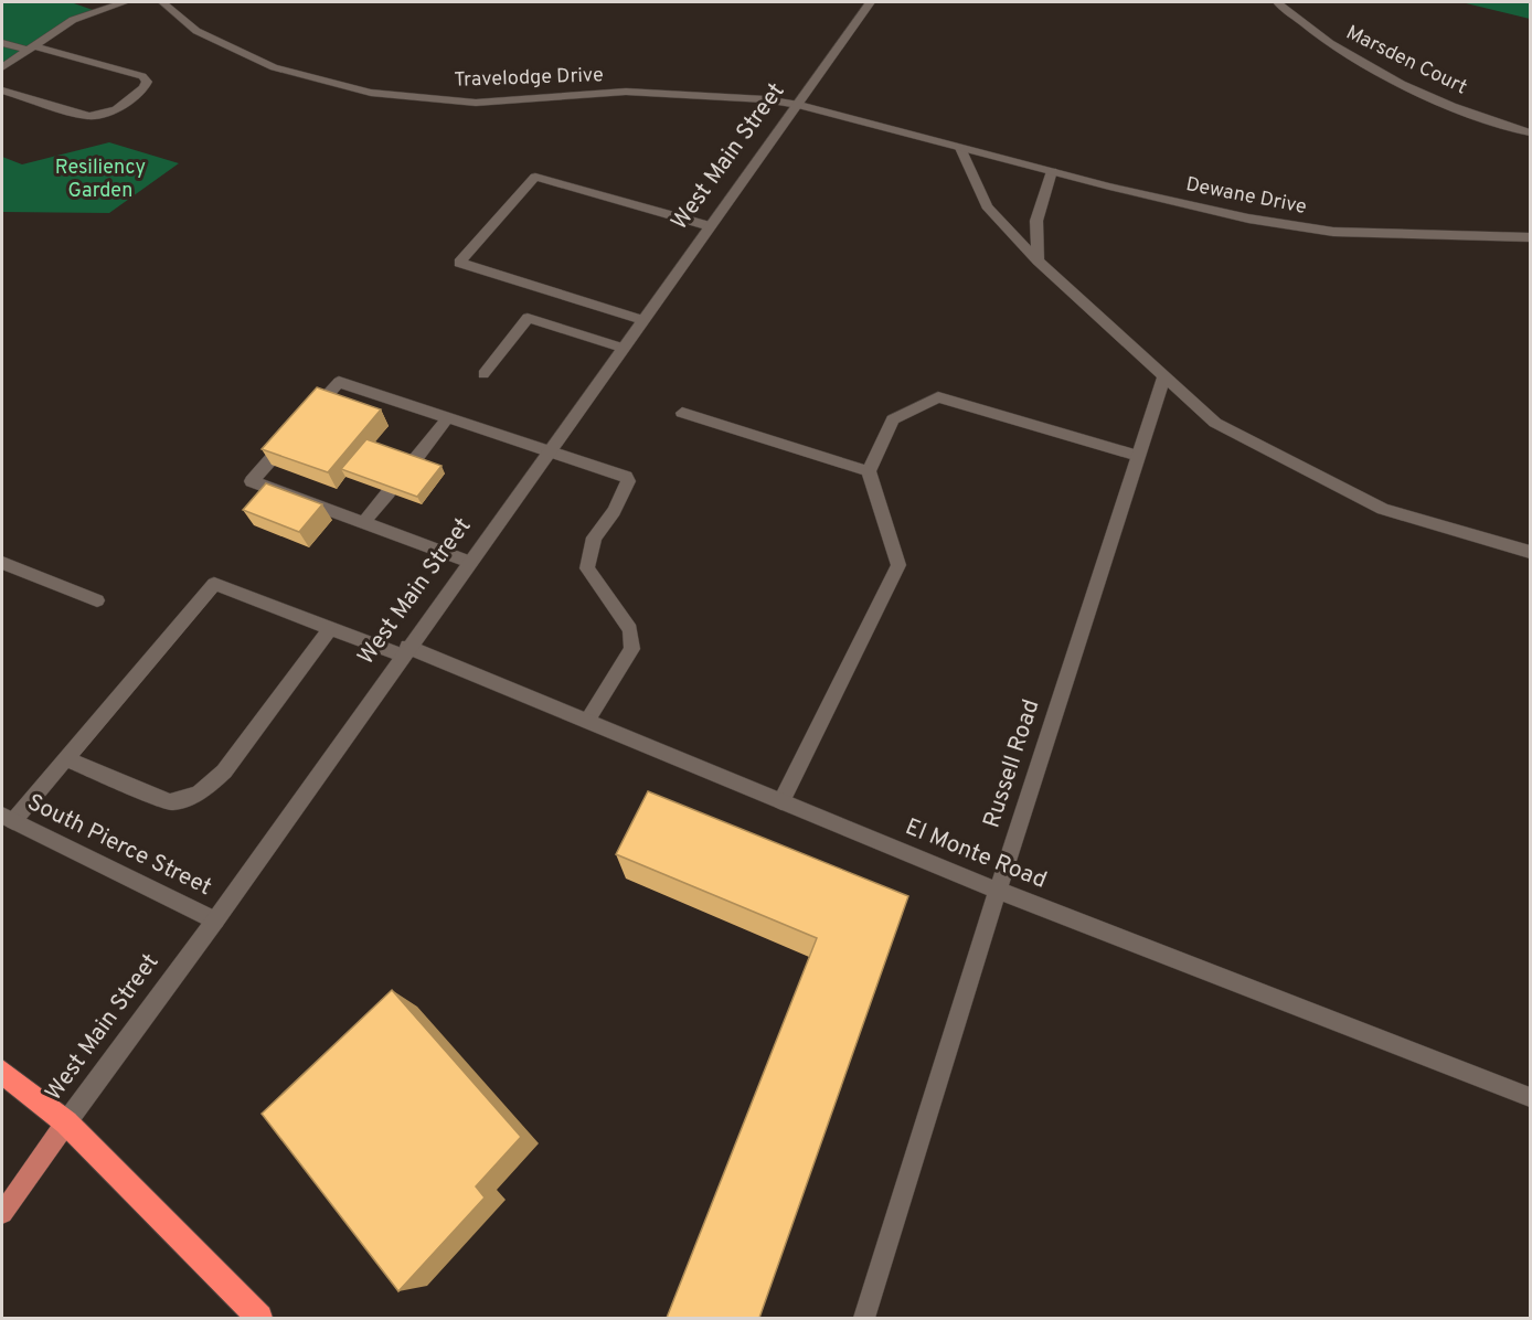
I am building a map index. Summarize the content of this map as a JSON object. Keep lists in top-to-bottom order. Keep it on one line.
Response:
{"streets":{"main road":["West Main Street"],"street":["Marsden Court","Travelodge Drive","Dewane Drive","Russell Road","South Pierce Street","El Monte Road"]},"crossings":[["Travelodge Drive","West Main Street"],["Travelodge Drive","Dewane Drive"],["West Main Street","South Pierce Street"],["West Main Street","El Monte Road"],["Russell Road","El Monte Road"]],"parks":["Resiliency Garden"]}
